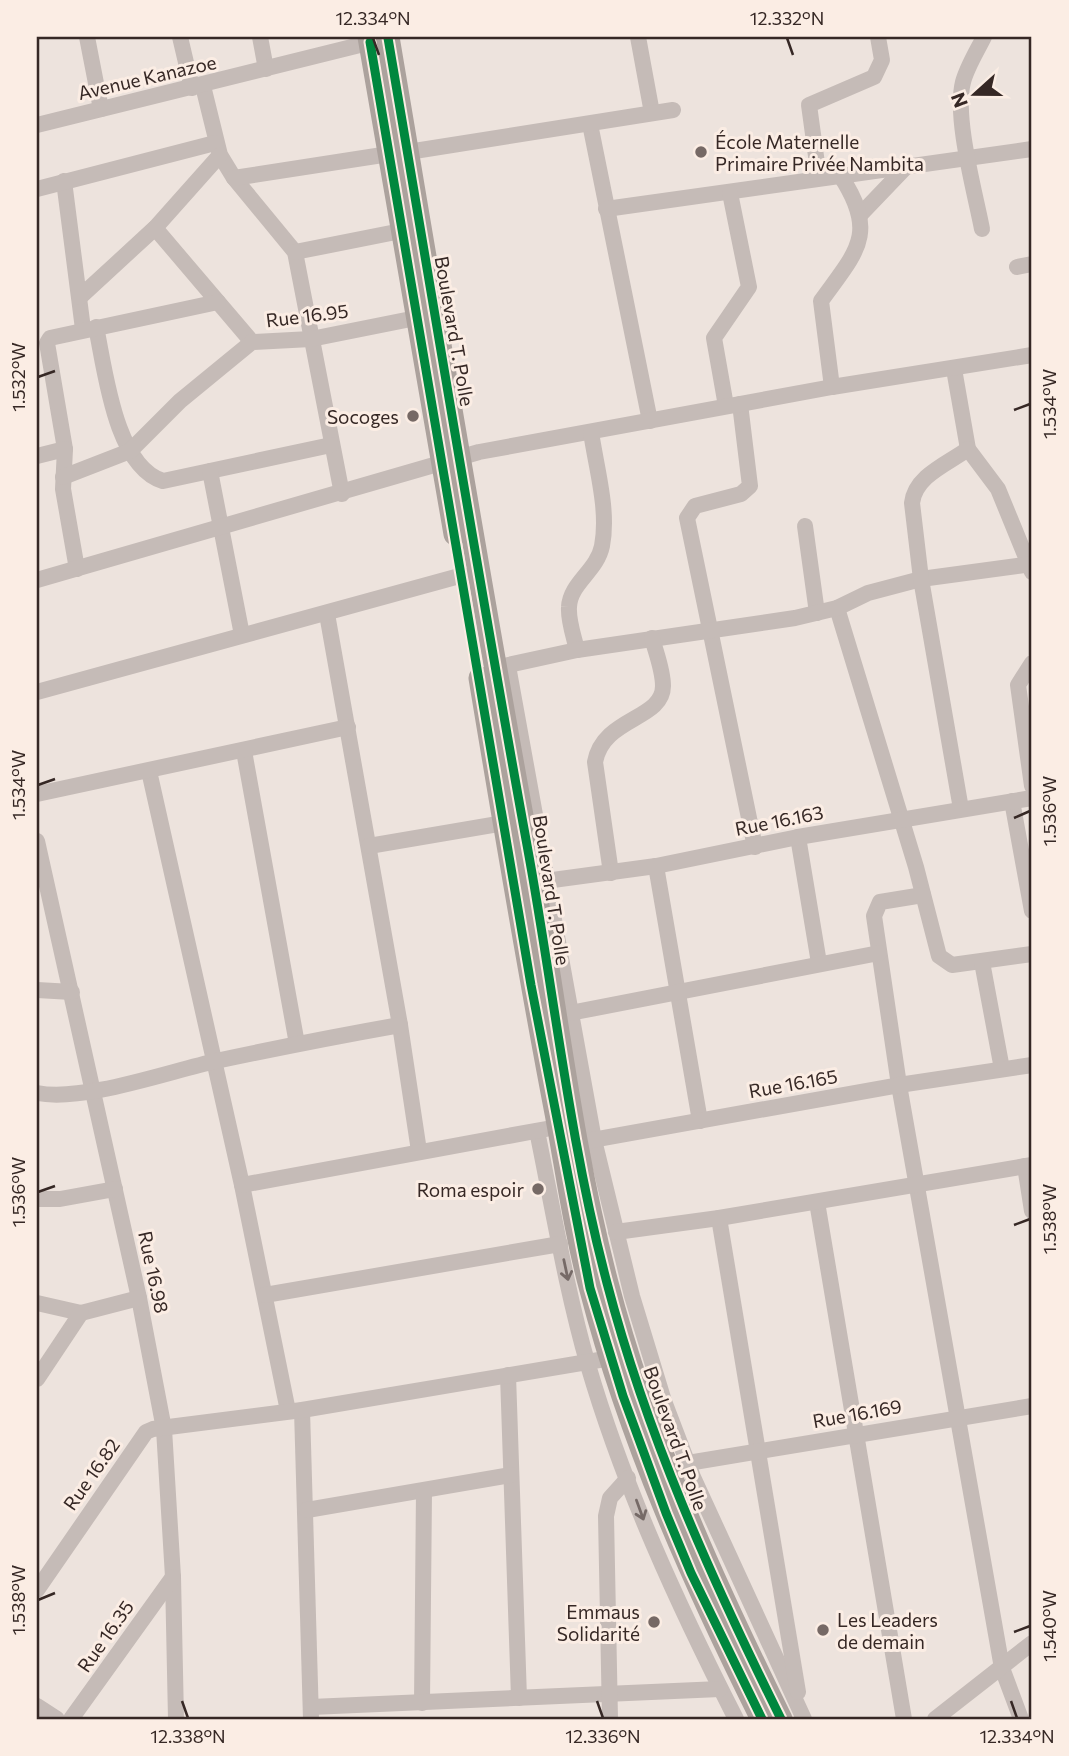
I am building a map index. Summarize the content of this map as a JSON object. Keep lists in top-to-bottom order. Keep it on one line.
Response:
{"streets":{"highway":["Boulevard T. Polle"],"street":["Avenue Kanazoe","Rue 16.95","Rue 16.163","Rue 16.165","Rue 16.98","Rue 16.169","Rue 16.82","Rue 16.35"]},"crossings":[["Avenue Kanazoe","Boulevard T. Polle"],["Rue 16.95","Boulevard T. Polle"],["Boulevard T. Polle","Rue 16.163"],["Boulevard T. Polle","Rue 16.165"],["Rue 16.98","Rue 16.82"],["Rue 16.98","Rue 16.35"]],"places":["École Maternelle Primaire Privée Nambita","Socoges","Roma espoir","Emmaus Solidarité","Les Leaders de demain"],"north":"left","coordinates":["12.334°N","12.332°N","1.532°W","1.534°W","1.536°W","1.538°W","1.540°W","12.338°N","12.336°N"]}
